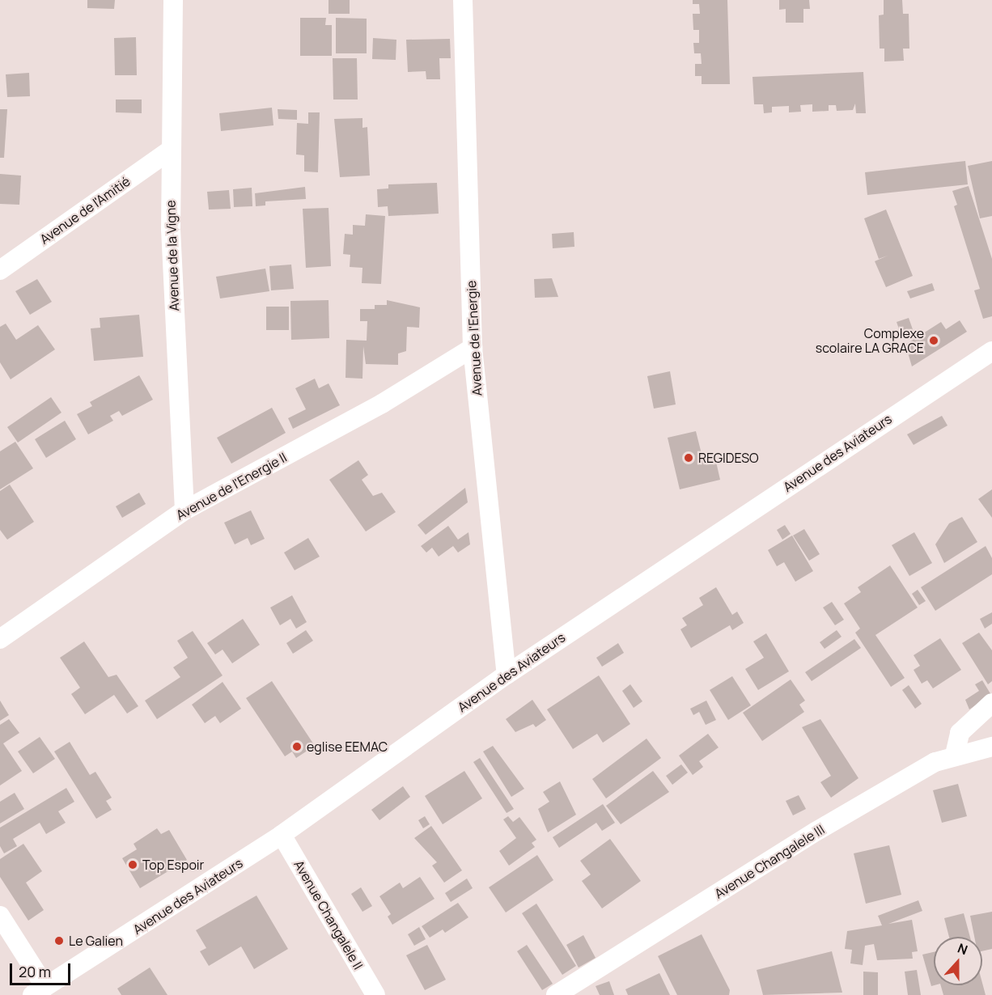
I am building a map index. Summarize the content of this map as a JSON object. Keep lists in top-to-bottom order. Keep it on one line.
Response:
{"streets":{"street":["Avenue de l'Amitié","Avenue de la Vigne","Avenue de l'Energie","Avenue des Aviateurs","Avenue de l'Energie II","Avenue Changalele III","Avenue Changalele II"]},"crossings":[["Avenue de l'Amitié","Avenue de la Vigne"],["Avenue de la Vigne","Avenue de l'Energie II"],["Avenue de l'Energie","Avenue des Aviateurs"],["Avenue de l'Energie","Avenue de l'Energie II"],["Avenue des Aviateurs","Avenue Changalele II"]],"places":["Complexe scolaire LA GRACE","REGIDESO","eglise EEMAC","Top Espoir","Le Galien"],"scale_bar":"20 m","north":"top"}
